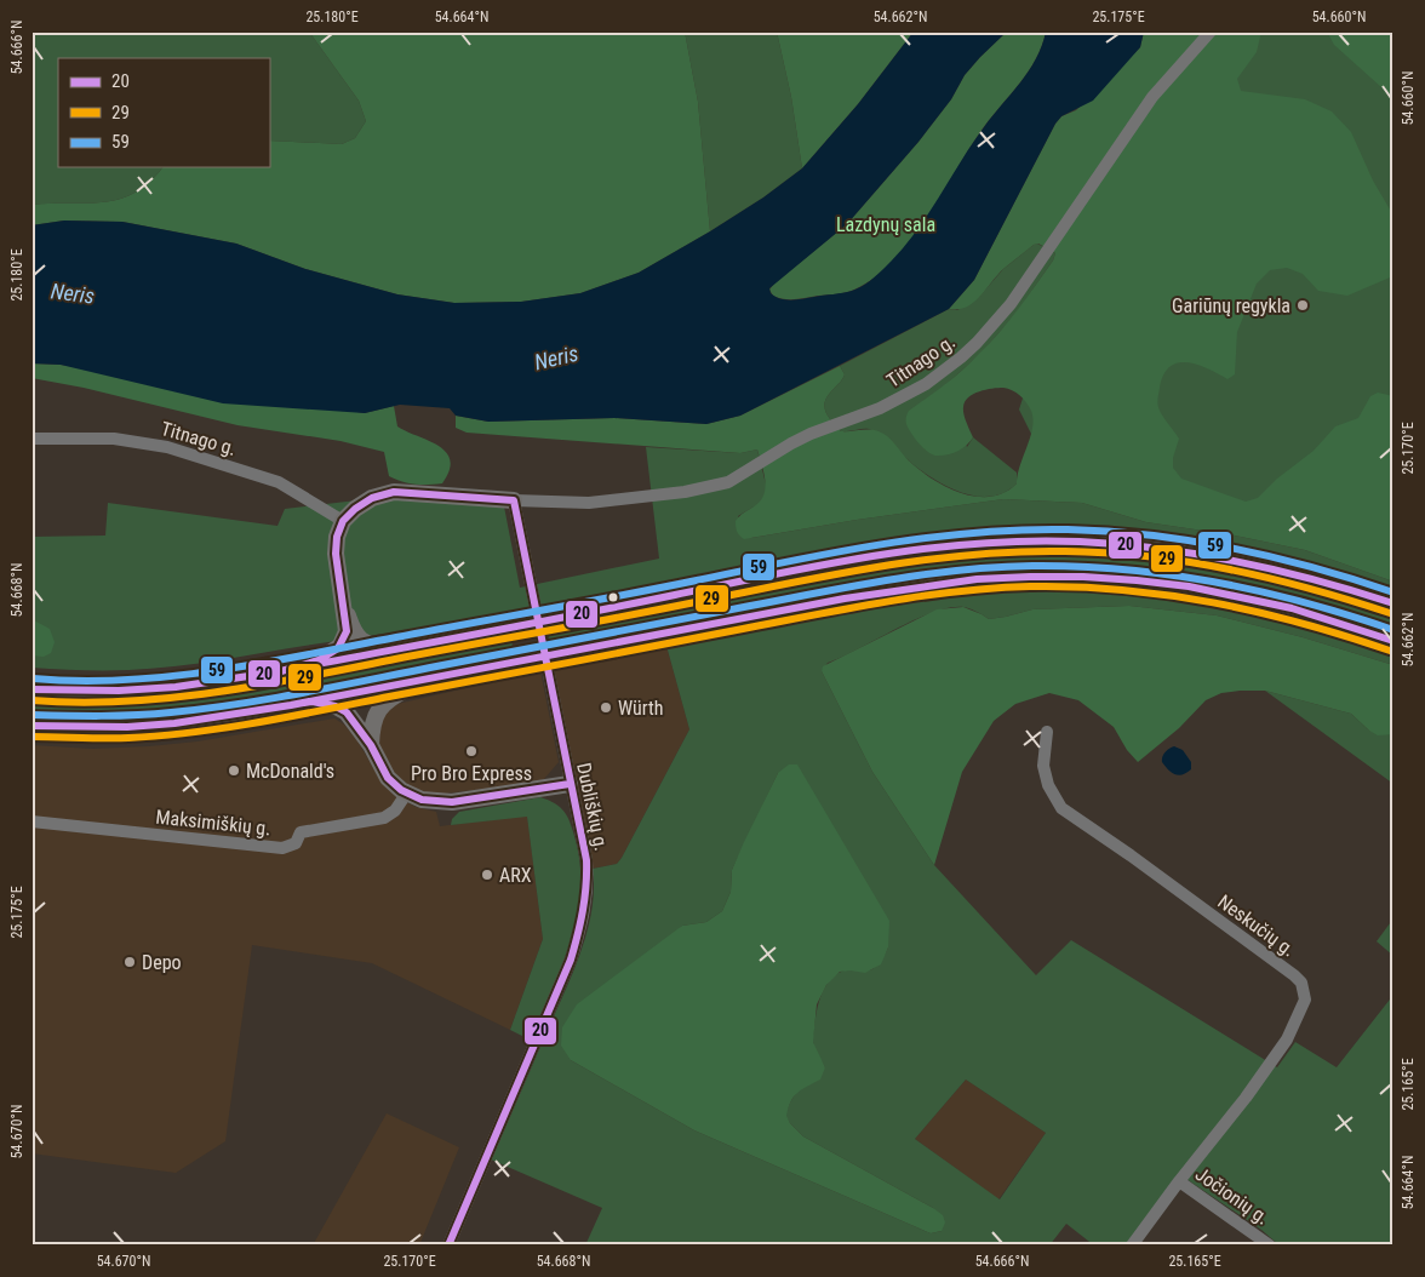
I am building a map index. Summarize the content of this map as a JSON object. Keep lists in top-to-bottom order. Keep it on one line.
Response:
{"streets":{"street":["Titnago g.","Dubliškių g.","Maksimiškių g.","Neskučių g.","Jočionių g."]},"crossings":[["Titnago g.","Dubliškių g."],["Neskučių g.","Jočionių g."]],"water":["Neris"],"parks":["Lazdynų sala"],"places":["Gariūnų regykla","Würth","Pro Bro Express","McDonald's","ARX","Depo"],"lines":["transit line 20","transit line 59","transit line 29"],"legend":["20","29","59"],"coordinates":["25.180°E","54.664°N","54.662°N","25.175°E","54.660°N","54.666°N","25.170°E","54.668°N","25.165°E","54.670°N"]}
